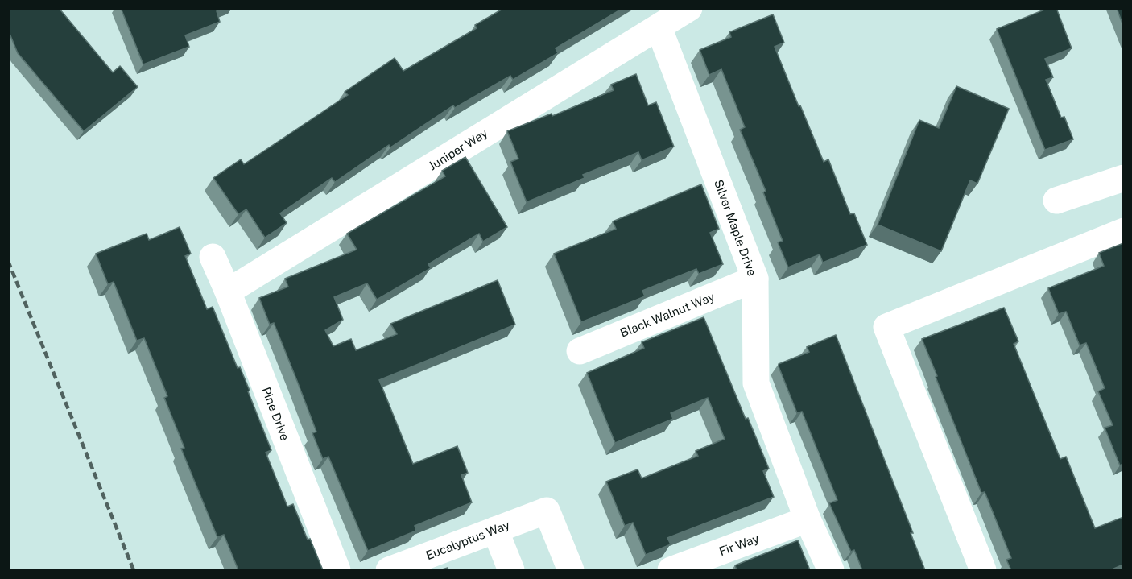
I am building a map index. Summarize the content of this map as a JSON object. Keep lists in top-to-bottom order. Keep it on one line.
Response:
{"streets":{"street":["Juniper Way","Silver Maple Drive","Black Walnut Way","Pine Drive","Eucalyptus Way","Fir Way"]},"crossings":[["Juniper Way","Silver Maple Drive"],["Juniper Way","Pine Drive"],["Silver Maple Drive","Black Walnut Way"],["Silver Maple Drive","Fir Way"]]}
